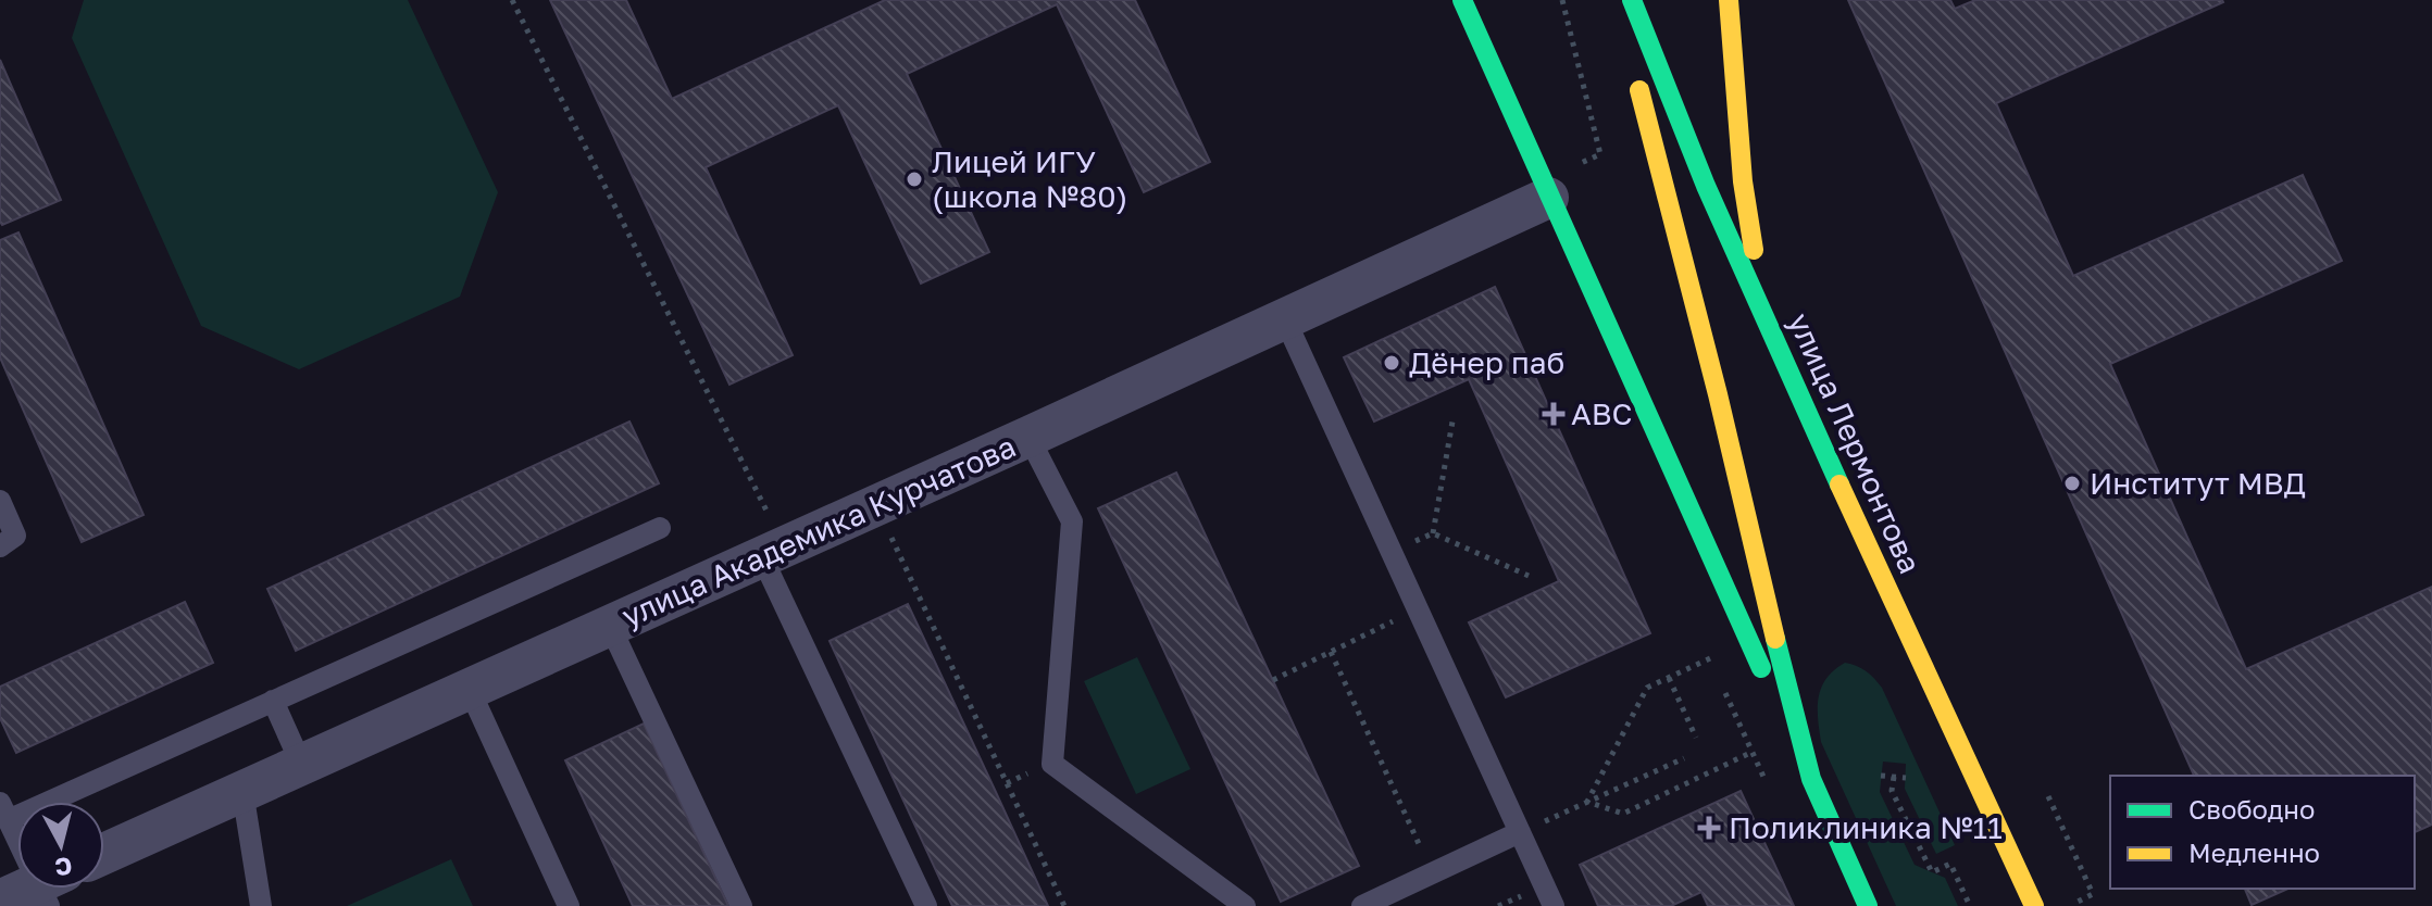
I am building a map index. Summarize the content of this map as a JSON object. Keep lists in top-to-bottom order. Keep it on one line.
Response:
{"streets":{"main road":["улица Лермонтова"],"street":["улица Академика Курчатова"]},"places":{"other":["Лицей ИГУ (школа №80)","Дёнер паб","Институт МВД"],"health":["ABC","Поликлиника №11"]},"legend":["Свободно","Медленно"],"north":"bottom"}
